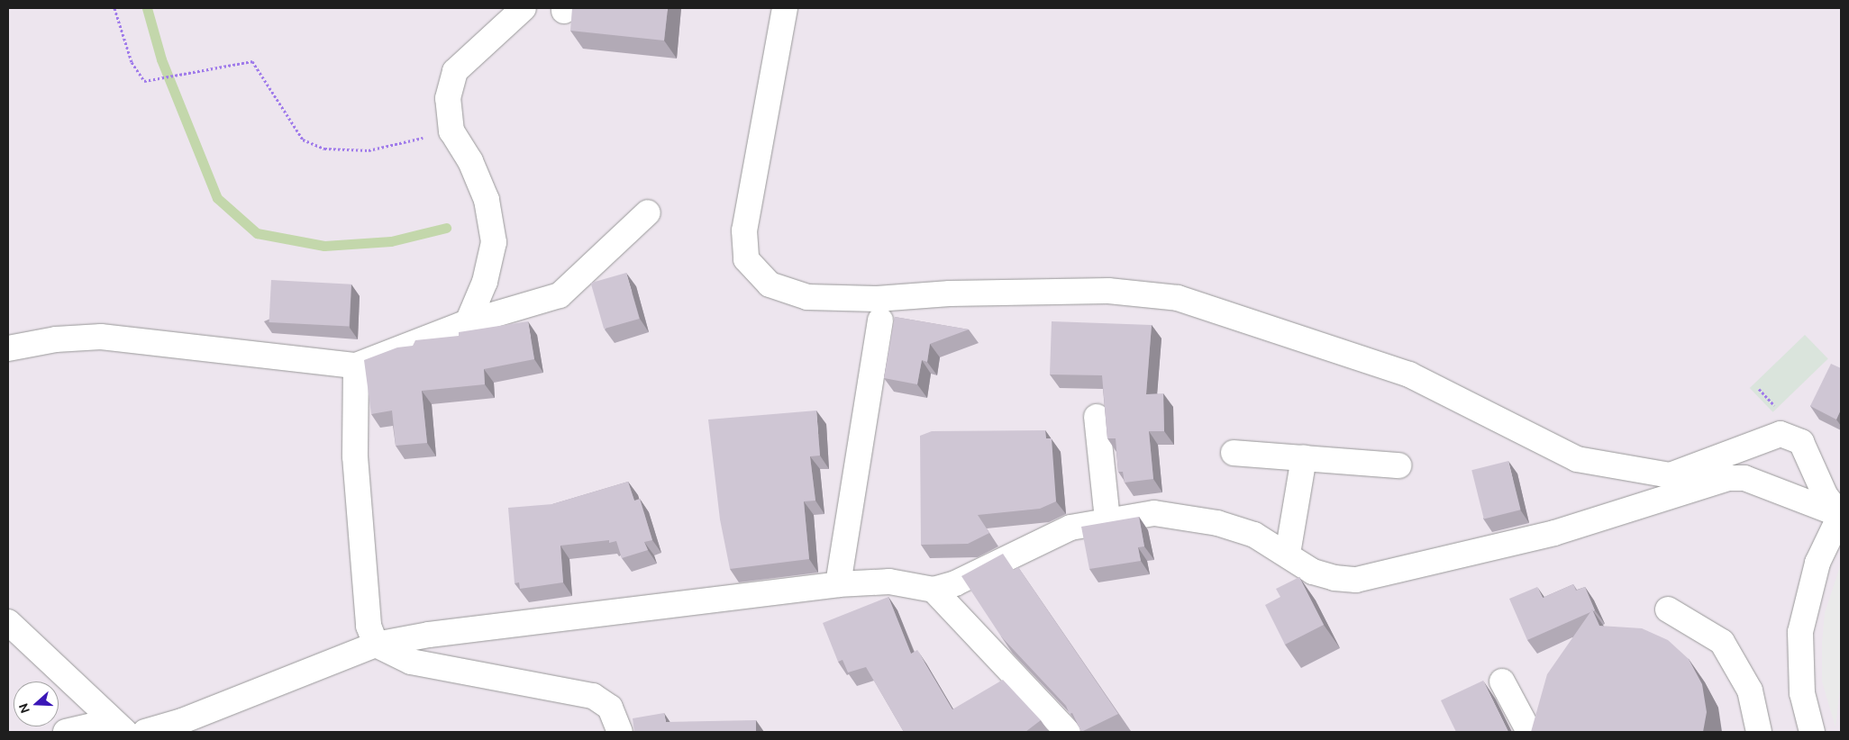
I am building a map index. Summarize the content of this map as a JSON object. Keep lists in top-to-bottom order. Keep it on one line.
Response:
{"north":"left"}
